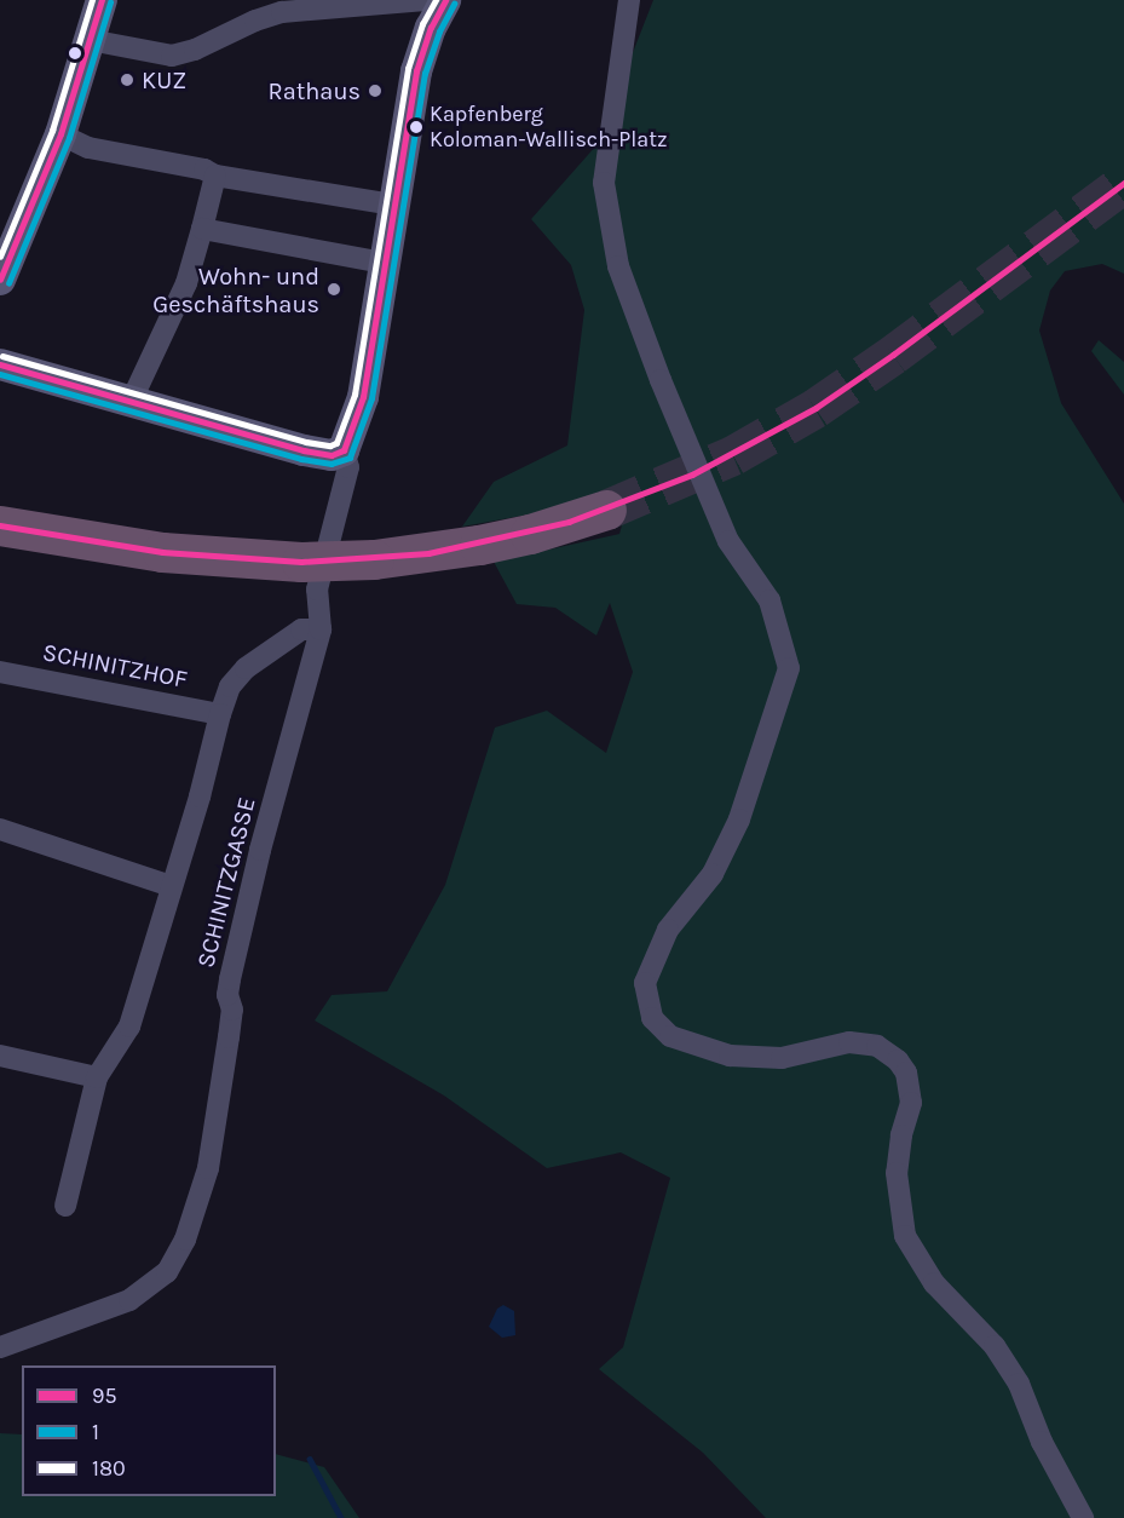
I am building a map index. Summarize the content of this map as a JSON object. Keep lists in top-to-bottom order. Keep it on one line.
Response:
{"streets":{"street":["SCHINITZHOF","SCHINITZGASSE"]},"places":["KUZ","Rathaus","Kapfenberg Koloman-Wallisch-Platz","Wohn- und Geschäftshaus"],"lines":["transit line 95","transit line 180","transit line 1"],"legend":["95","1","180"]}
